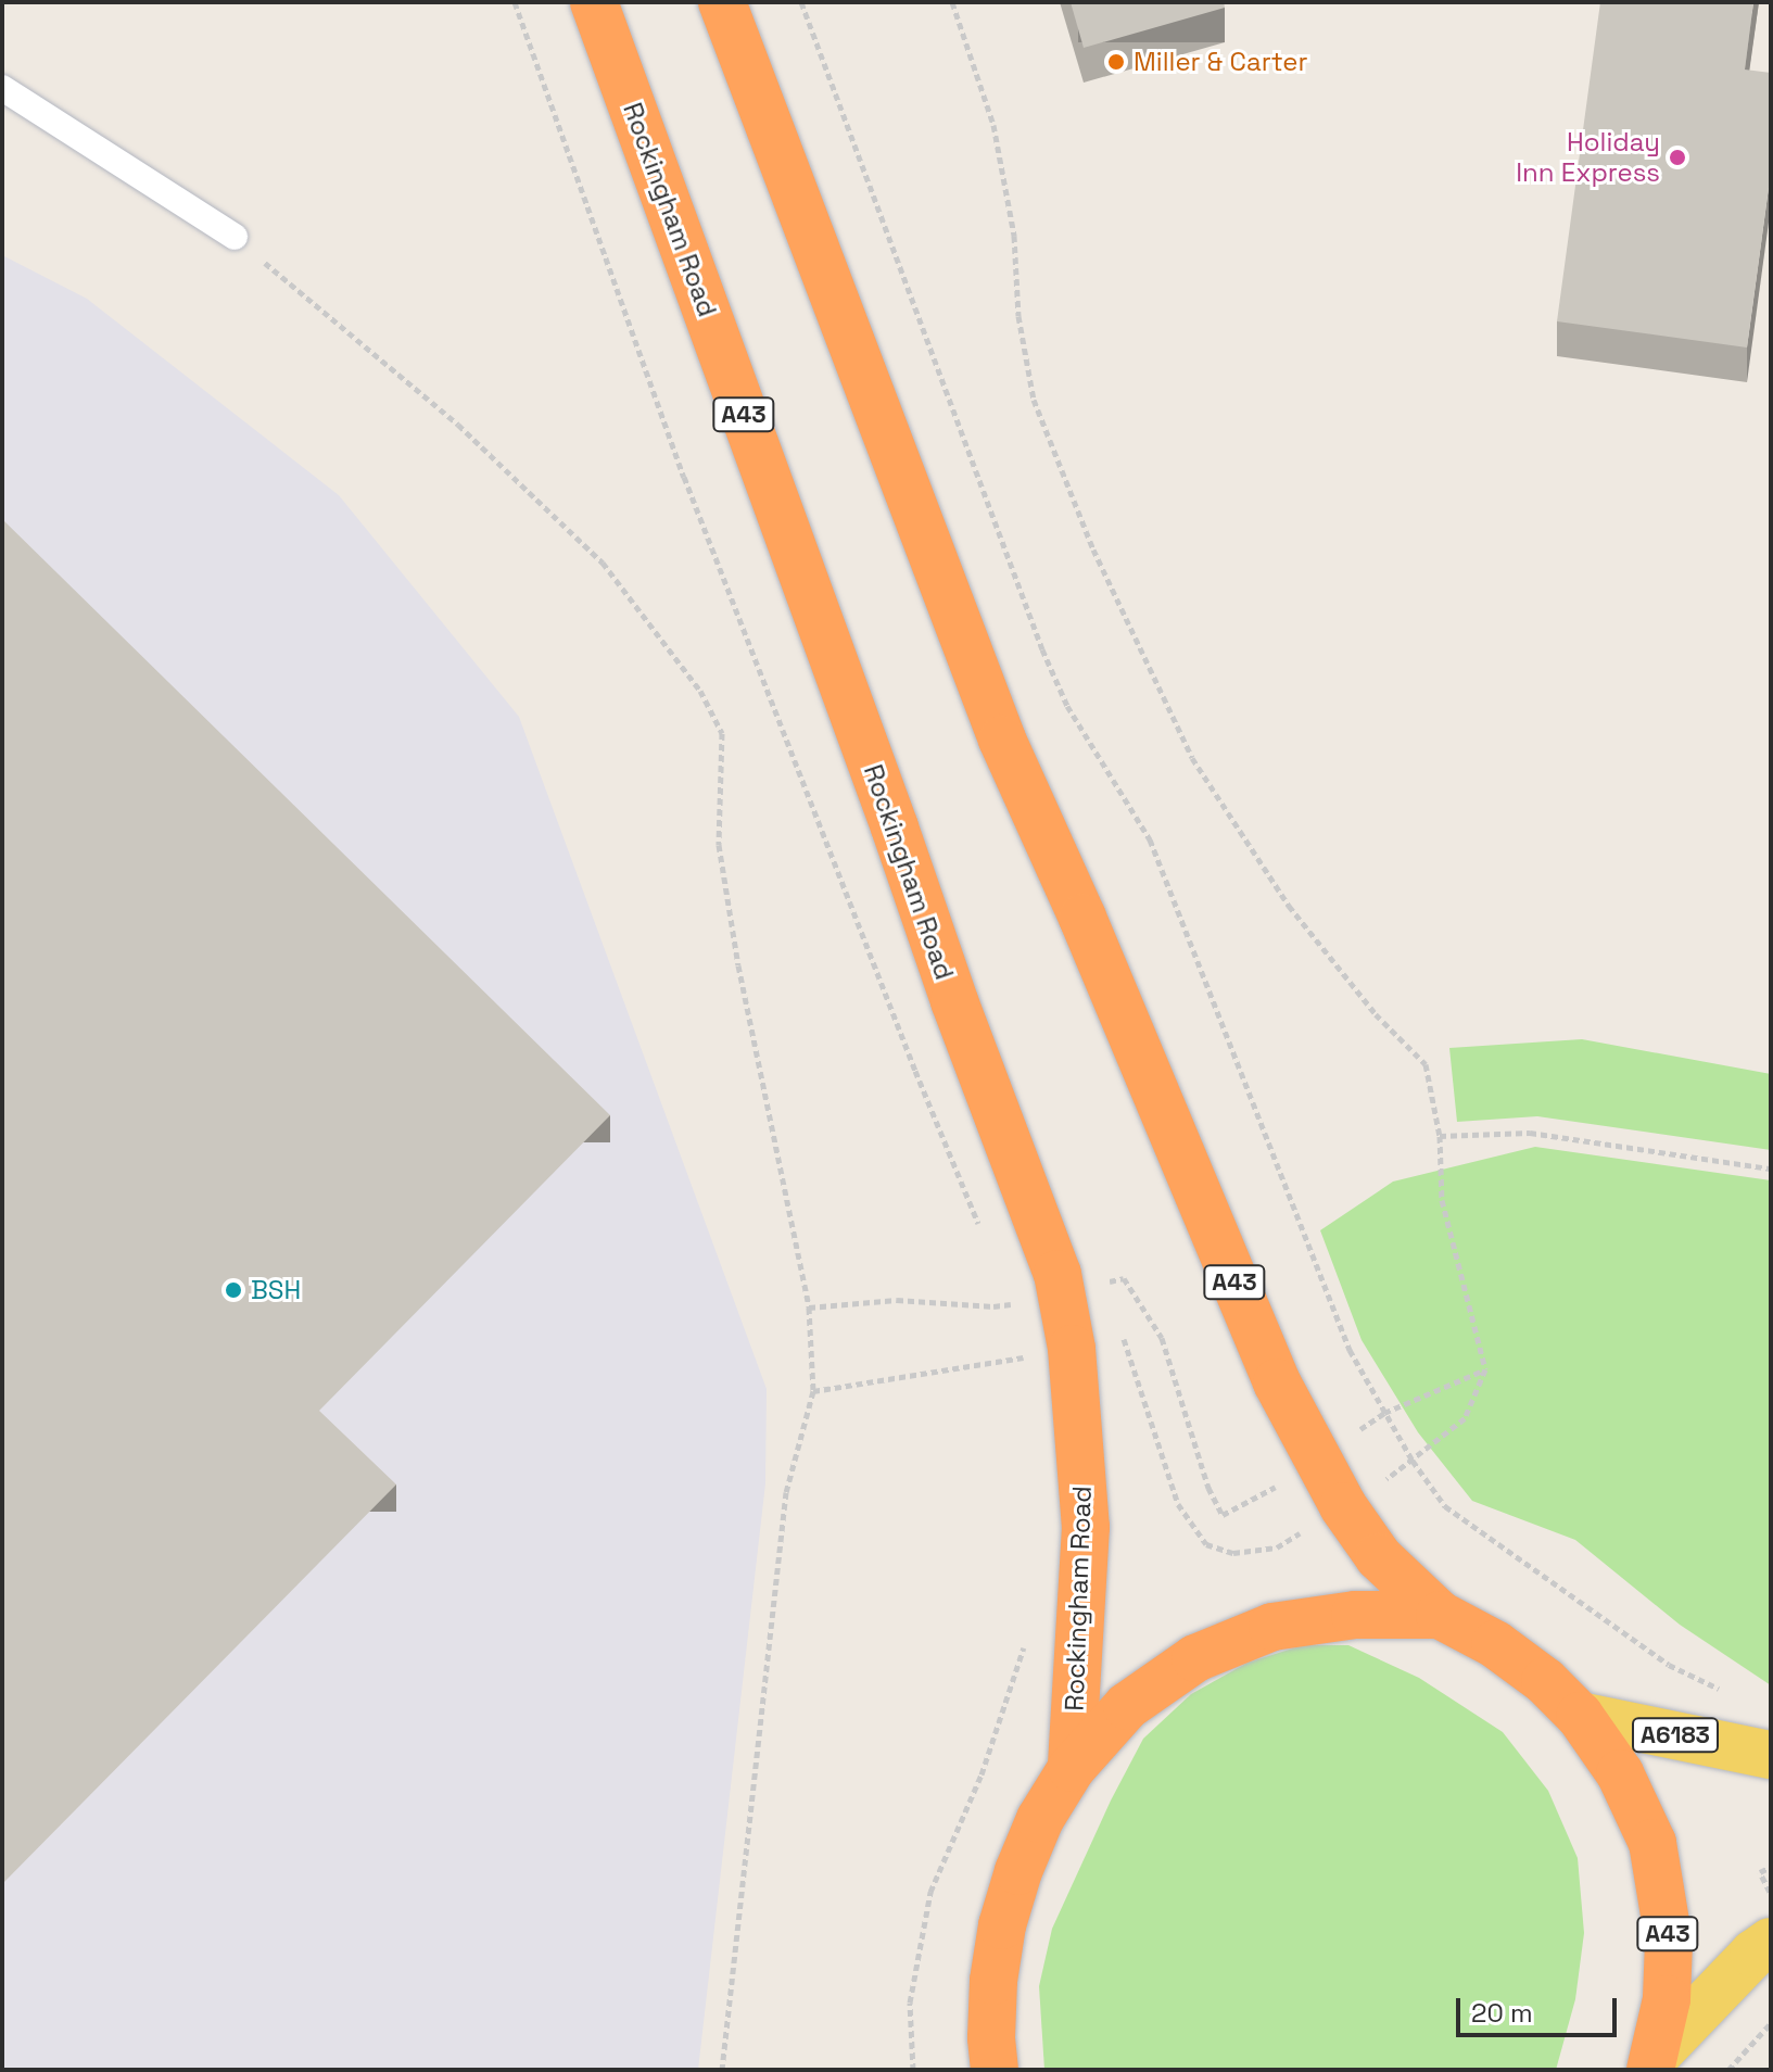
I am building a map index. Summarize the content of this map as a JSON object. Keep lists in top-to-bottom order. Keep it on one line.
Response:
{"streets":{"highway":["Rockingham Road","A43"],"main road":["A6183"]},"crossings":[["Rockingham Road","A43"],["A43","A6183"]],"places":["Miller & Carter","Holiday Inn Express","BSH"],"scale_bar":"20 m"}
